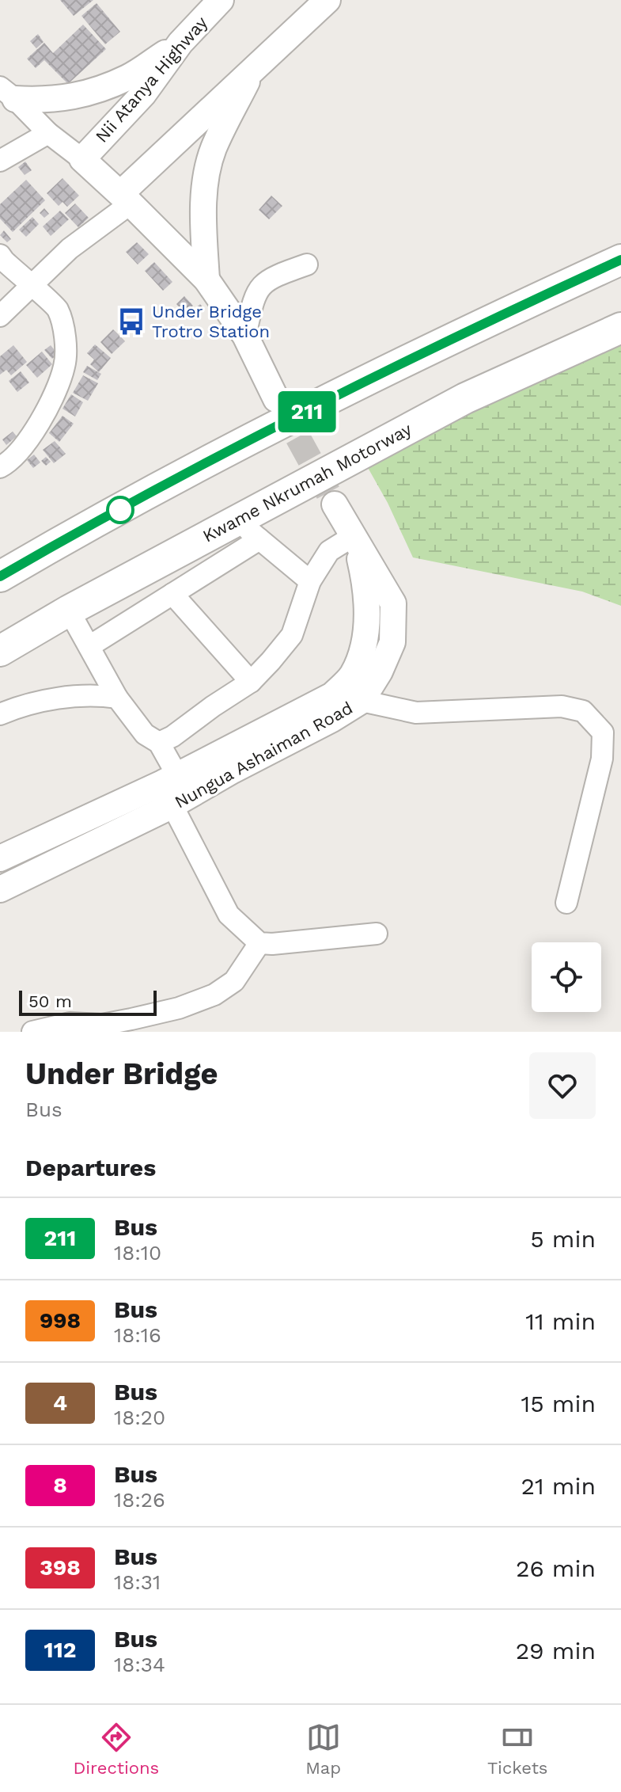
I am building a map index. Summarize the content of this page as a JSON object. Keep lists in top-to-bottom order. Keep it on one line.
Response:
{"streets":{"highway":["Kwame Nkrumah Motorway"],"main road":["Nii Atanya Highway","Nungua Ashaiman Road"]},"places":{"bus stop":["Under Bridge Trotro Station"]},"lines":["bus line 211"],"scale_bar":"50 m","page":{"on_map":"211","scale":"50 m","heading":[["Under Bridge","Bus"],"Departures"],"list":[{"mark":"211","name":"Bus","note":"18:10","value":"5 min"},{"mark":"998","name":"Bus","note":"18:16","value":"11 min"},{"mark":"4","name":"Bus","note":"18:20","value":"15 min"},{"mark":"8","name":"Bus","note":"18:26","value":"21 min"},{"mark":"398","name":"Bus","note":"18:31","value":"26 min"},{"mark":"112","name":"Bus","note":"18:34","value":"29 min"}],"tabs":["Directions","Map","Tickets"]}}
